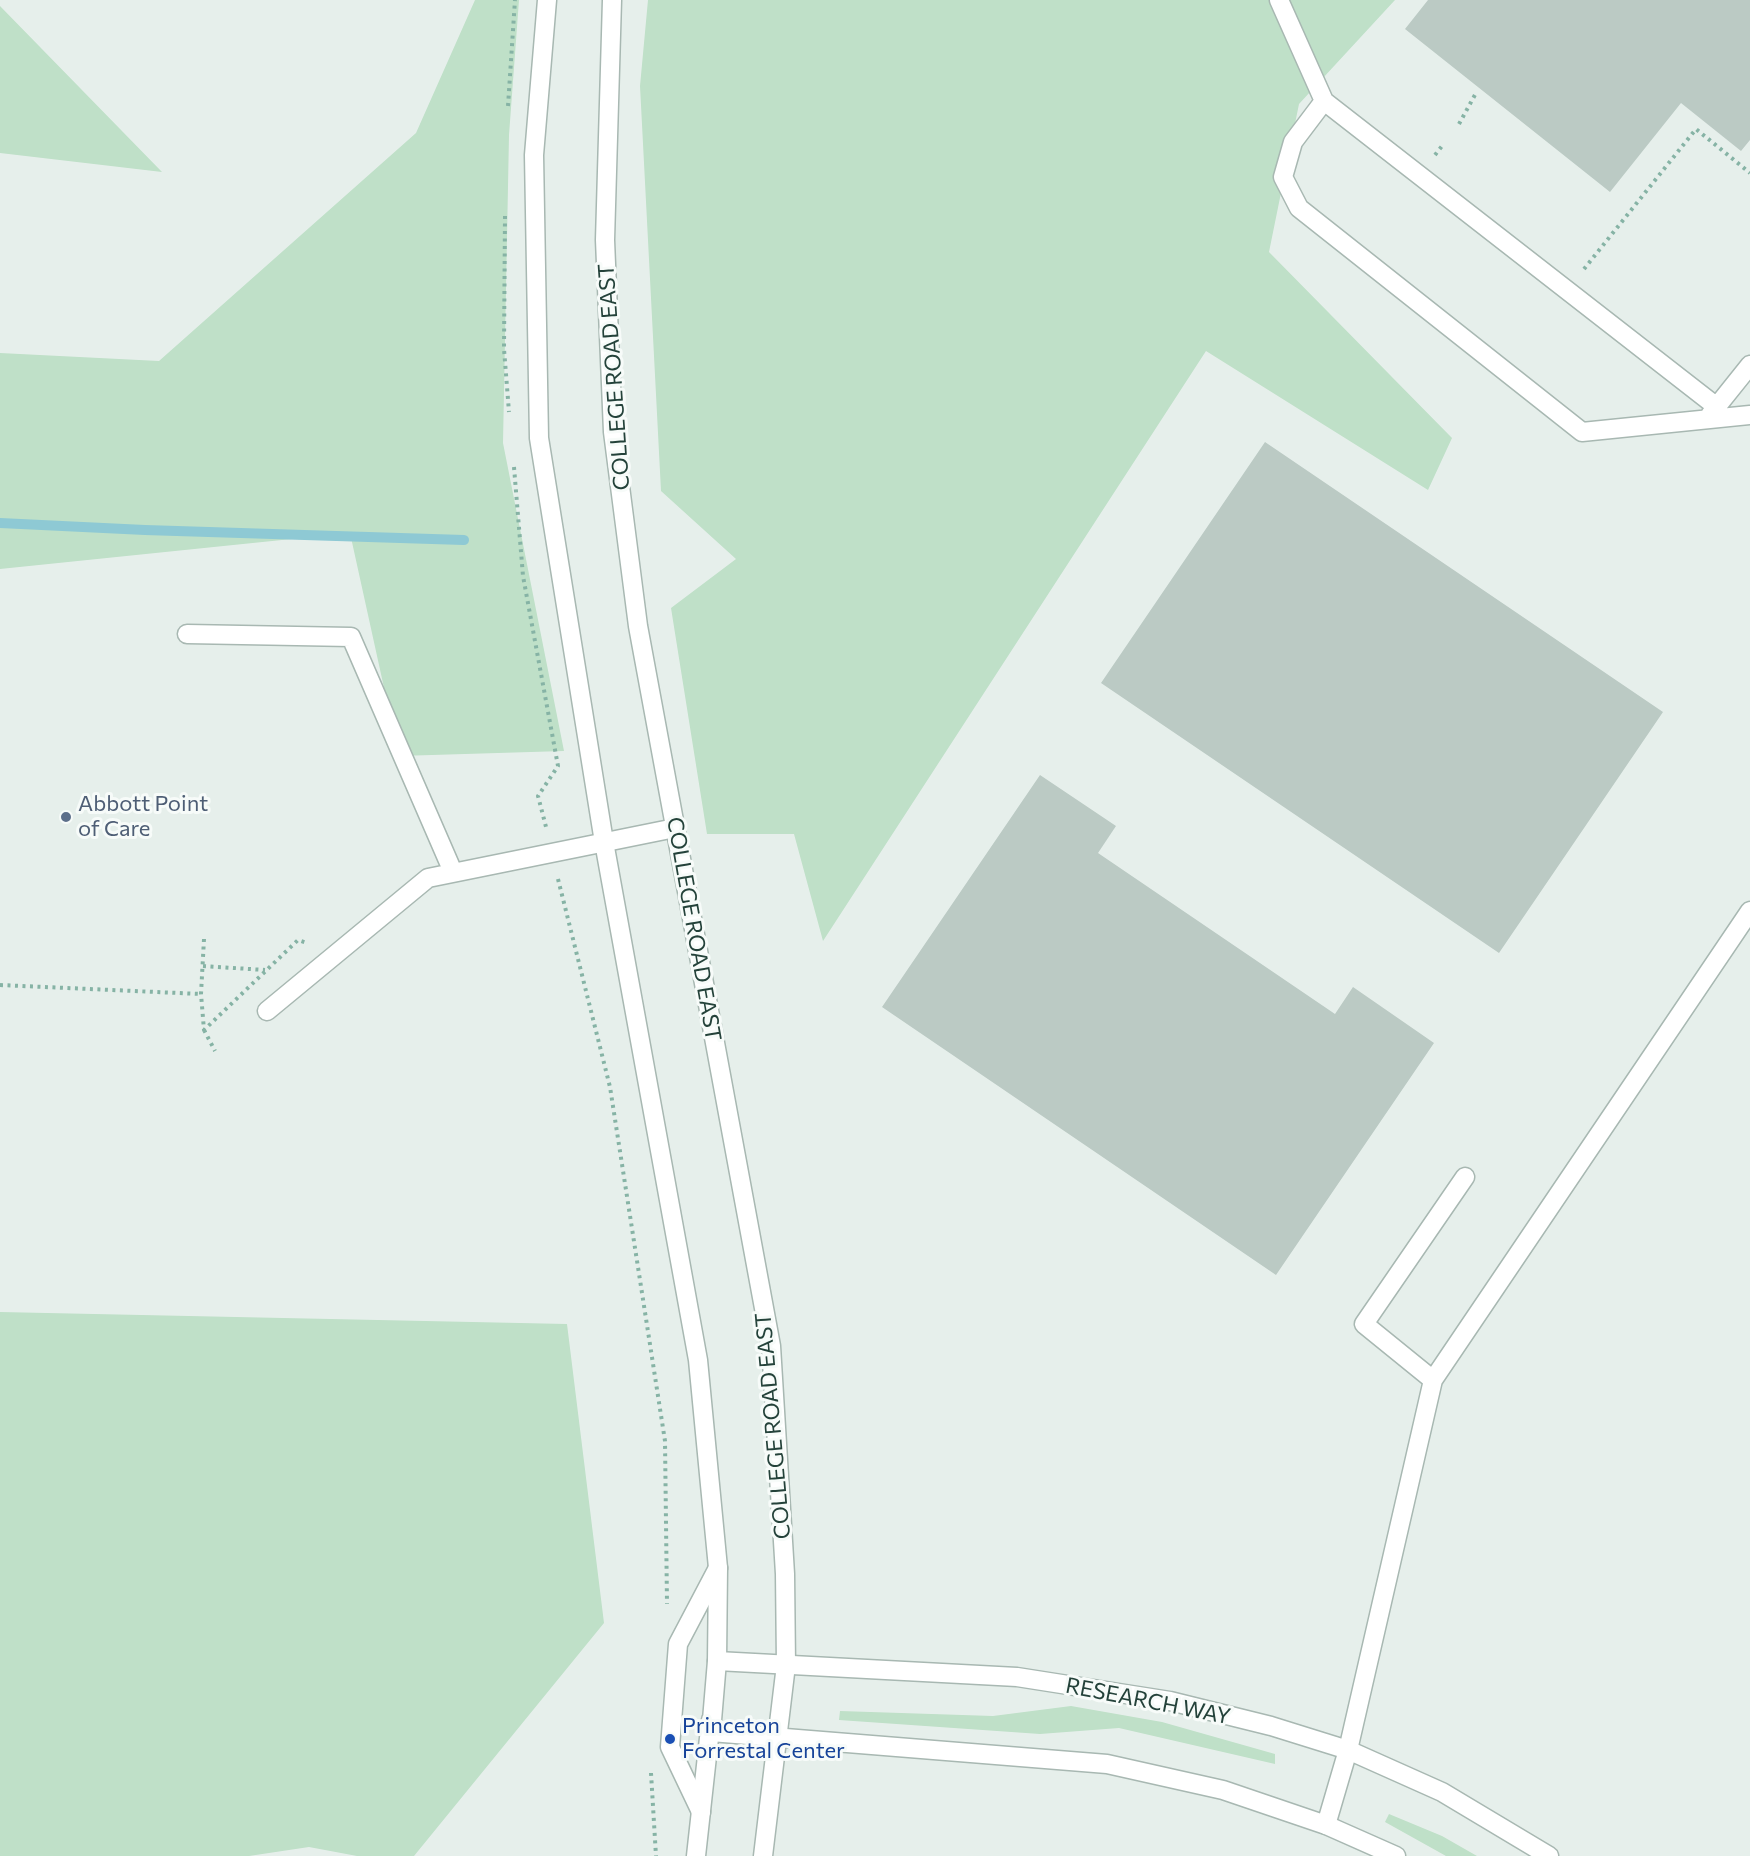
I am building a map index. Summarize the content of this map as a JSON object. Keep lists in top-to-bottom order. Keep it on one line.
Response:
{"streets":{"street":["COLLEGE ROAD EAST","RESEARCH WAY"]},"crossings":[["COLLEGE ROAD EAST","RESEARCH WAY"]],"places":["Abbott Point of Care","Princeton Forrestal Center"]}
